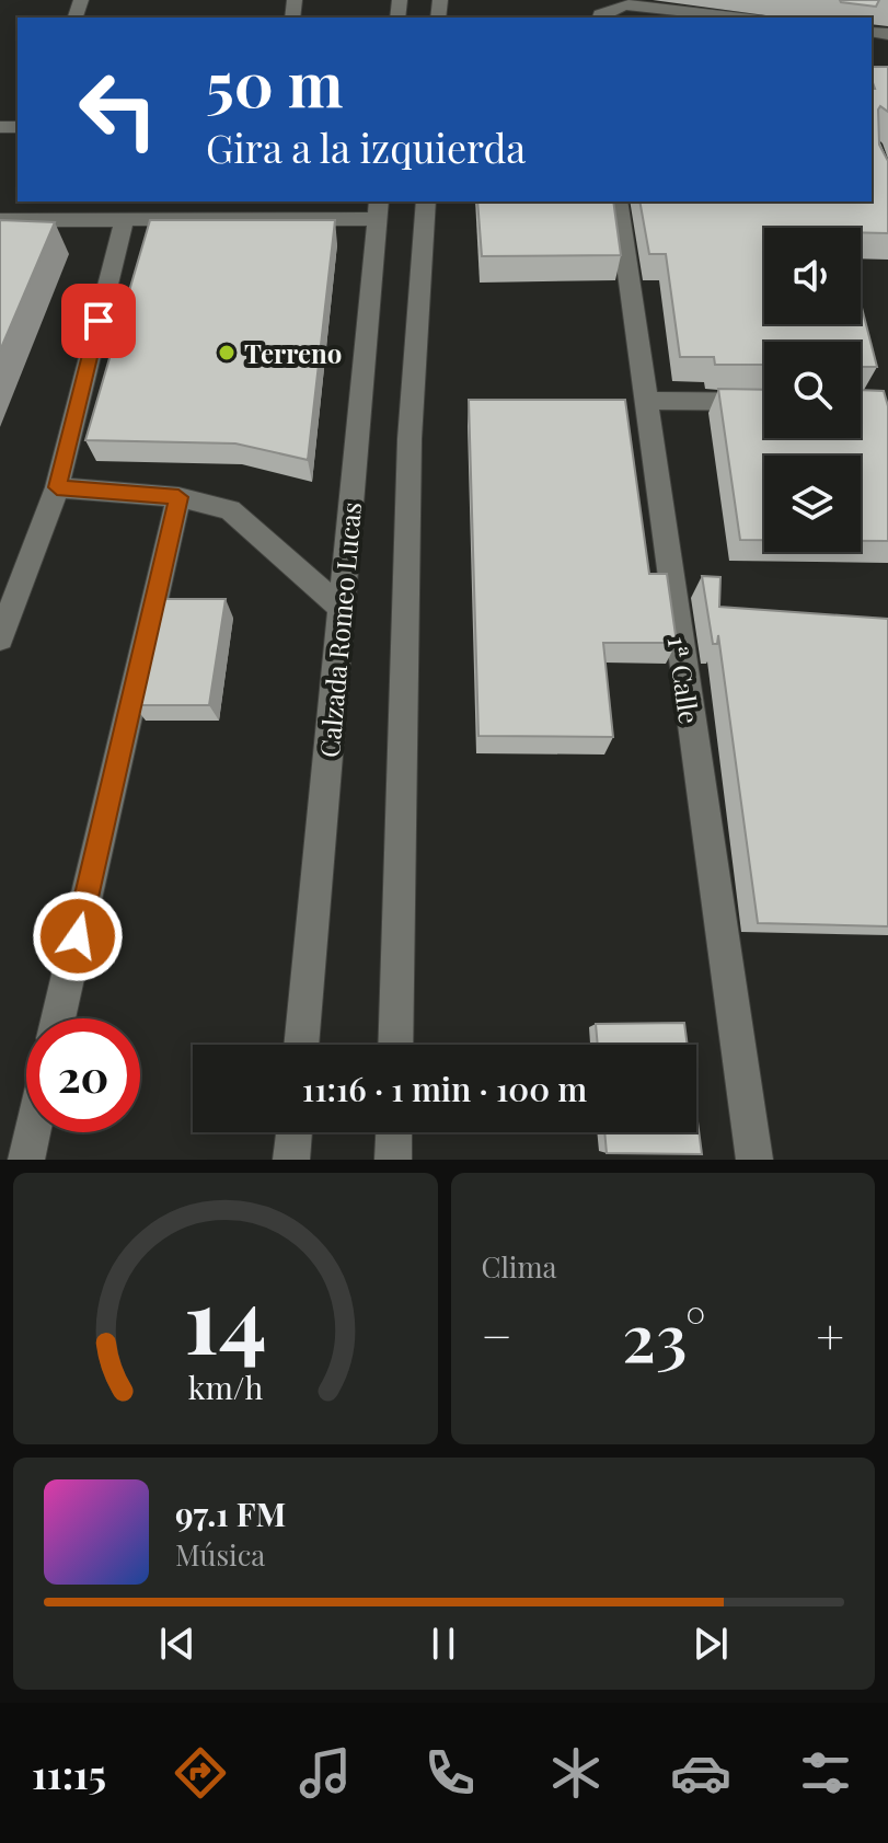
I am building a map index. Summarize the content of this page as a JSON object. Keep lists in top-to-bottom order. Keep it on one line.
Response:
{"streets":{"street":["Calzada Romeo Lucas","1ª Calle"]},"places":["Terreno"],"page":{"turn":["50 m","Gira a la izquierda"],"limit":"20","trip":"11:16 · 1 min · 100 m","tile":"Clima","heat":["−","23°","+"],"song":["97.1 FM","Música"],"tabs":"11:15","gauge":["14","km/h"]}}
